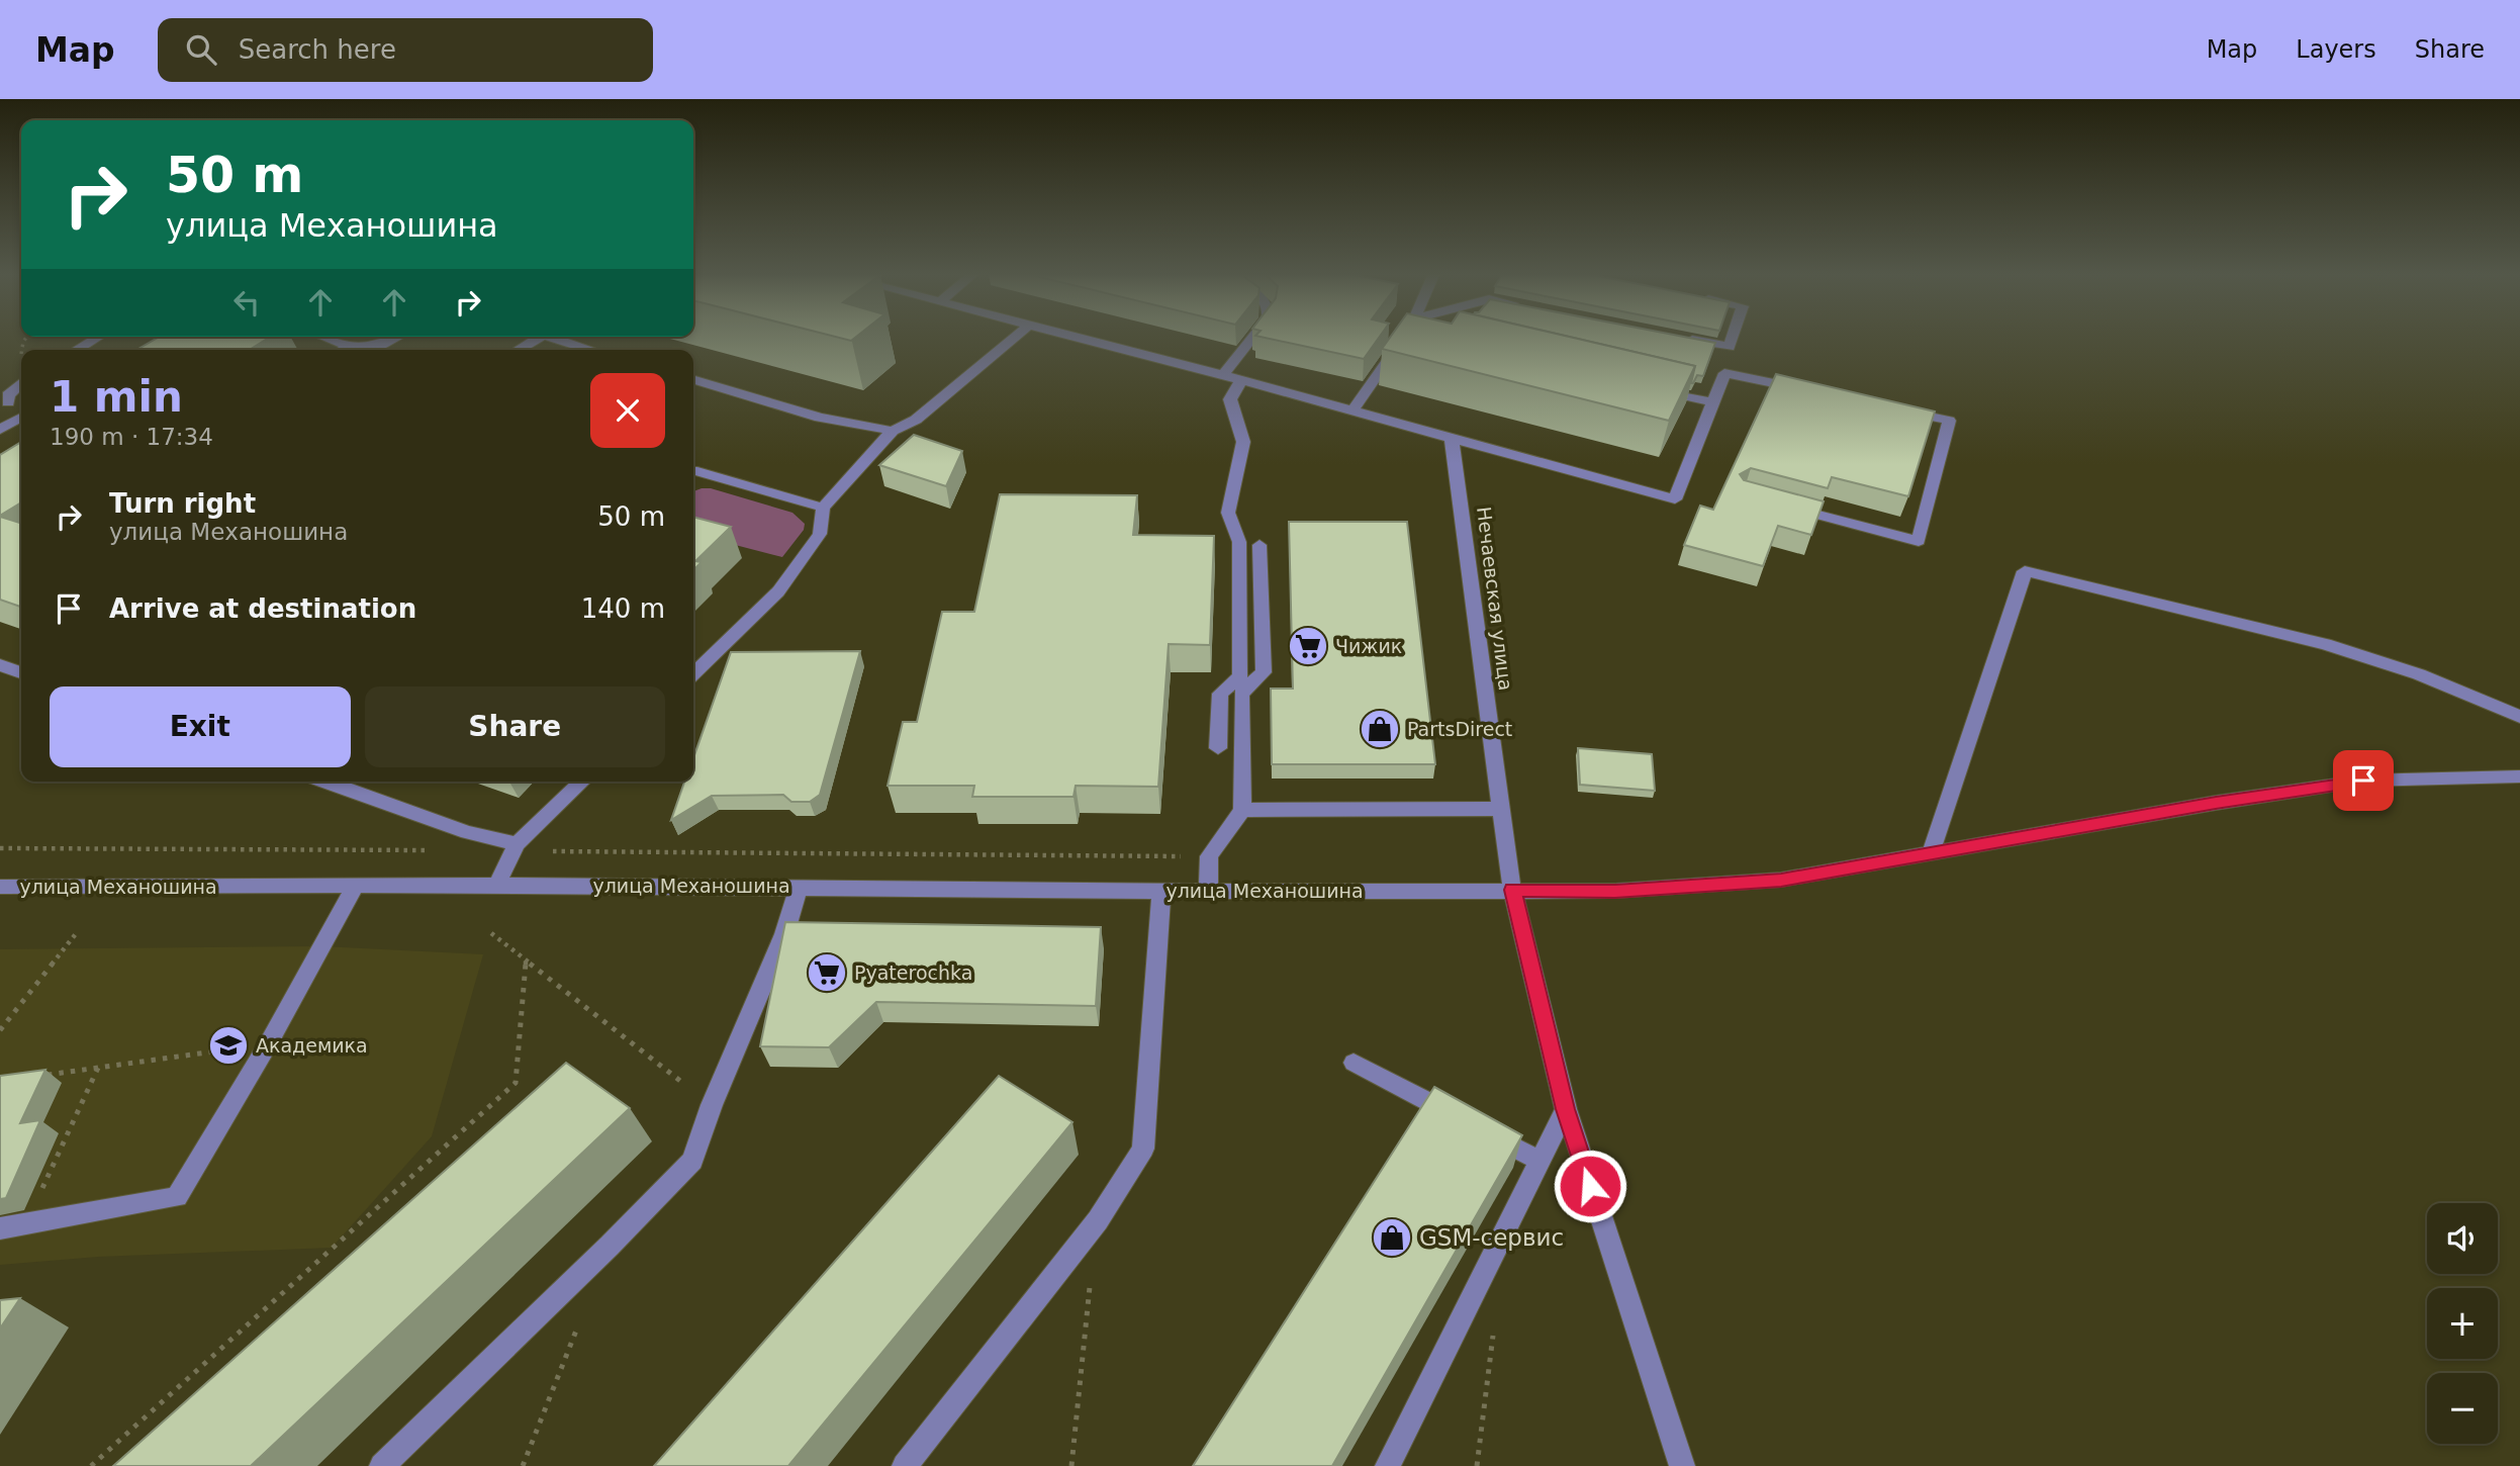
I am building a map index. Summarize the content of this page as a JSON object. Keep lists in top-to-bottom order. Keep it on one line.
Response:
{"streets":{"street":["Нечаевская улица","улица Механошина"]},"crossings":[["Нечаевская улица","улица Механошина"]],"places":{"supermarket":["Чижик","Pyaterochka"],"shop":["PartsDirect","GSM-сервис"],"school or university":["Академика"]},"page":{"header":"Map","search":"Search here","nav":["Map","Layers","Share"],"turn":["50 m","улица Механошина"],"heading":["1 min","190 m · 17:34"],"list":[{"name":"Turn right","note":"улица Механошина","value":"50 m"},{"name":"Arrive at destination","value":"140 m"}],"buttons":["Exit","Share"],"map_buttons":["+","−"]}}
